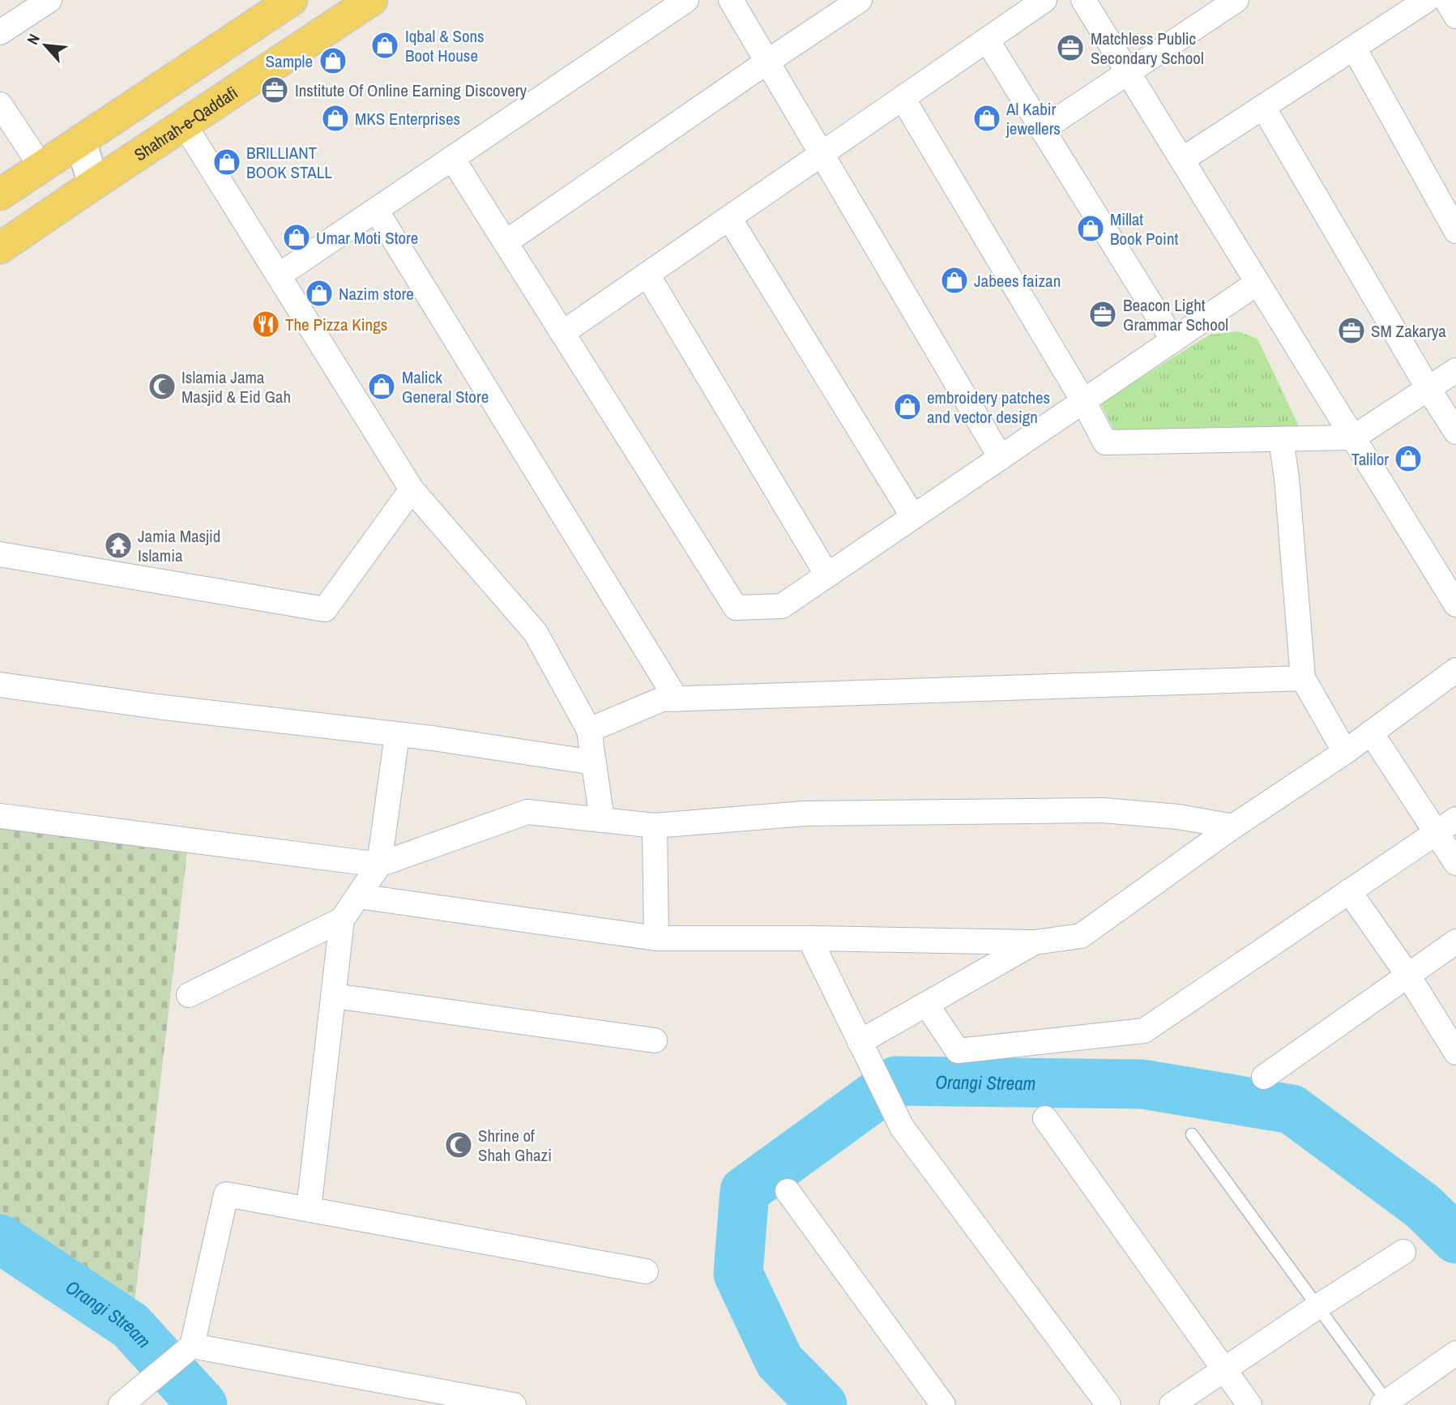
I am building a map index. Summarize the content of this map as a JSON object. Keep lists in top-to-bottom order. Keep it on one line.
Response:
{"streets":{"main road":["Shahrah-e-Qaddafi"]},"water":["Orangi Stream"],"places":{"shop":["Iqbal & Sons Boot House","Sample","MKS Enterprises","Al Kabir jewellers","BRILLIANT BOOK STALL","Millat Book Point","Umar Moti Store","Jabees faizan","Nazim store","Malick General Store","embroidery patches and vector design","Talilor"],"office":["Matchless Public Secondary School","Institute Of Online Earning Discovery","Beacon Light Grammar School","SM Zakarya"],"restaurant":["The Pizza Kings"],"mosque":["Islamia Jama Masjid & Eid Gah","Shrine of Shah Ghazi"],"temple":["Jamia Masjid Islamia"]},"north":"top left"}
